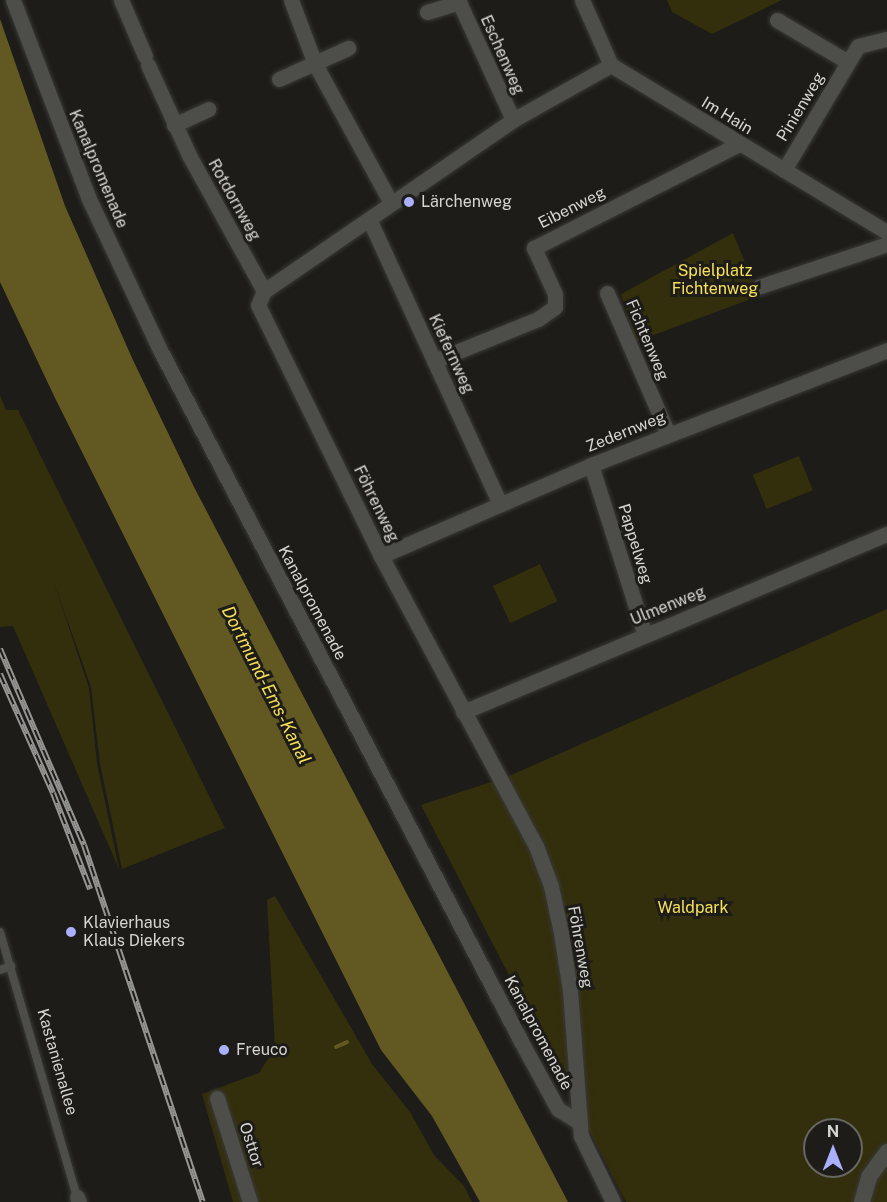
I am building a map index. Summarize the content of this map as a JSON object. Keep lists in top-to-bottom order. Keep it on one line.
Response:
{"streets":{"street":["Eschenweg","Pinienweg","Im Hain","Kanalpromenade","Rotdornweg","Eibenweg","Fichtenweg","Kiefernweg","Zedernweg","Föhrenweg","Pappelweg","Ulmenweg","Osttor"],"lane":["Kastanienallee"]},"crossings":[["Pinienweg","Im Hain"],["Im Hain","Eibenweg"],["Kanalpromenade","Föhrenweg"],["Rotdornweg","Föhrenweg"],["Eibenweg","Kiefernweg"],["Fichtenweg","Zedernweg"],["Kiefernweg","Zedernweg"],["Zedernweg","Föhrenweg"],["Zedernweg","Pappelweg"],["Föhrenweg","Ulmenweg"],["Pappelweg","Ulmenweg"]],"water":["Dortmund-Ems-Kanal"],"parks":["Spielplatz Fichtenweg","Waldpark"],"places":["Lärchenweg","Klavierhaus Klaus Diekers","Freuco"],"north":"top"}
